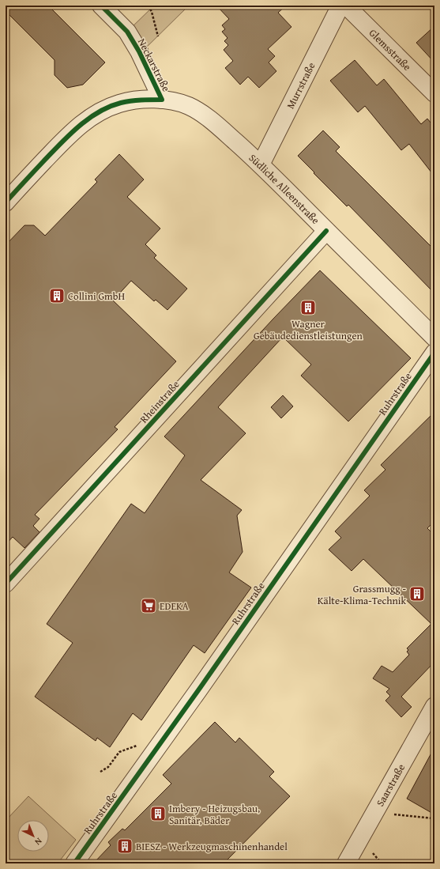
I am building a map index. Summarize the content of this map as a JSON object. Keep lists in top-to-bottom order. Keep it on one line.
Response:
{"streets":{"street":["Glemsstraße","Neckarstraße","Murrstraße","Südliche Alleenstraße","Ruhrstraße","Rheinstraße","Saarstraße"]},"crossings":[["Glemsstraße","Murrstraße"],["Neckarstraße","Südliche Alleenstraße"],["Murrstraße","Südliche Alleenstraße"],["Südliche Alleenstraße","Rheinstraße"]],"places":{"building":["Collini GmbH","Wagner Gebäudedienstleistungen","Grassmugg - Kälte-Klima-Technik","Imbery - Heizugsbau, Sanitär, Bäder","BIESZ - Werkzeugmaschinenhandel"],"supermarket":["EDEKA"]},"north":"bottom right"}
